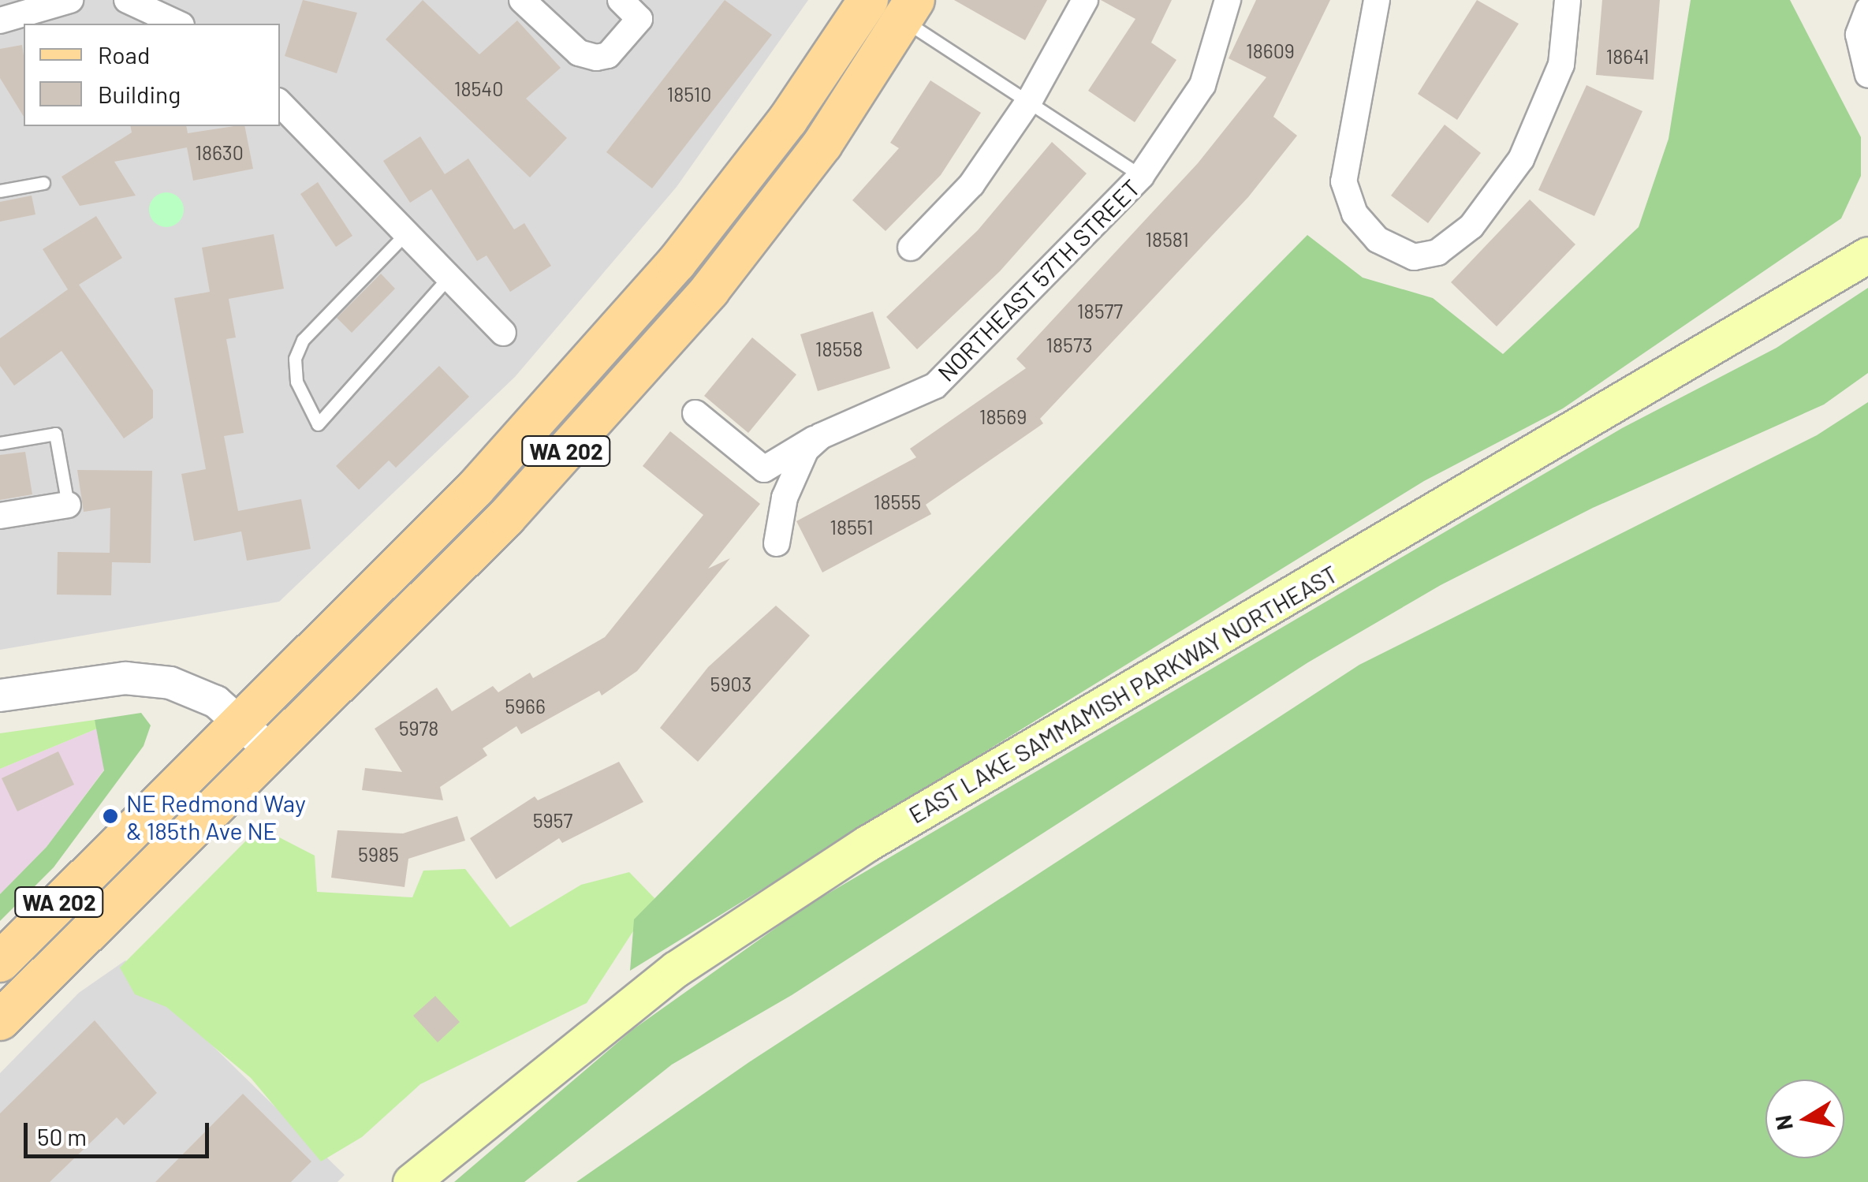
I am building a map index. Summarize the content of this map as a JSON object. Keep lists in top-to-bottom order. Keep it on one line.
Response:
{"streets":{"main road":["WA 202","EAST LAKE SAMMAMISH PARKWAY NORTHEAST"],"street":["NORTHEAST 57TH STREET"]},"places":["NE Redmond Way & 185th Ave NE"],"house_numbers":["18609","18641","18540","18510","18630","18581","18577","18573","18558","18569","18555","18551","5903","5966","5978","5957","5985"],"legend":["Road","Building"],"scale_bar":"50 m","north":"left"}
